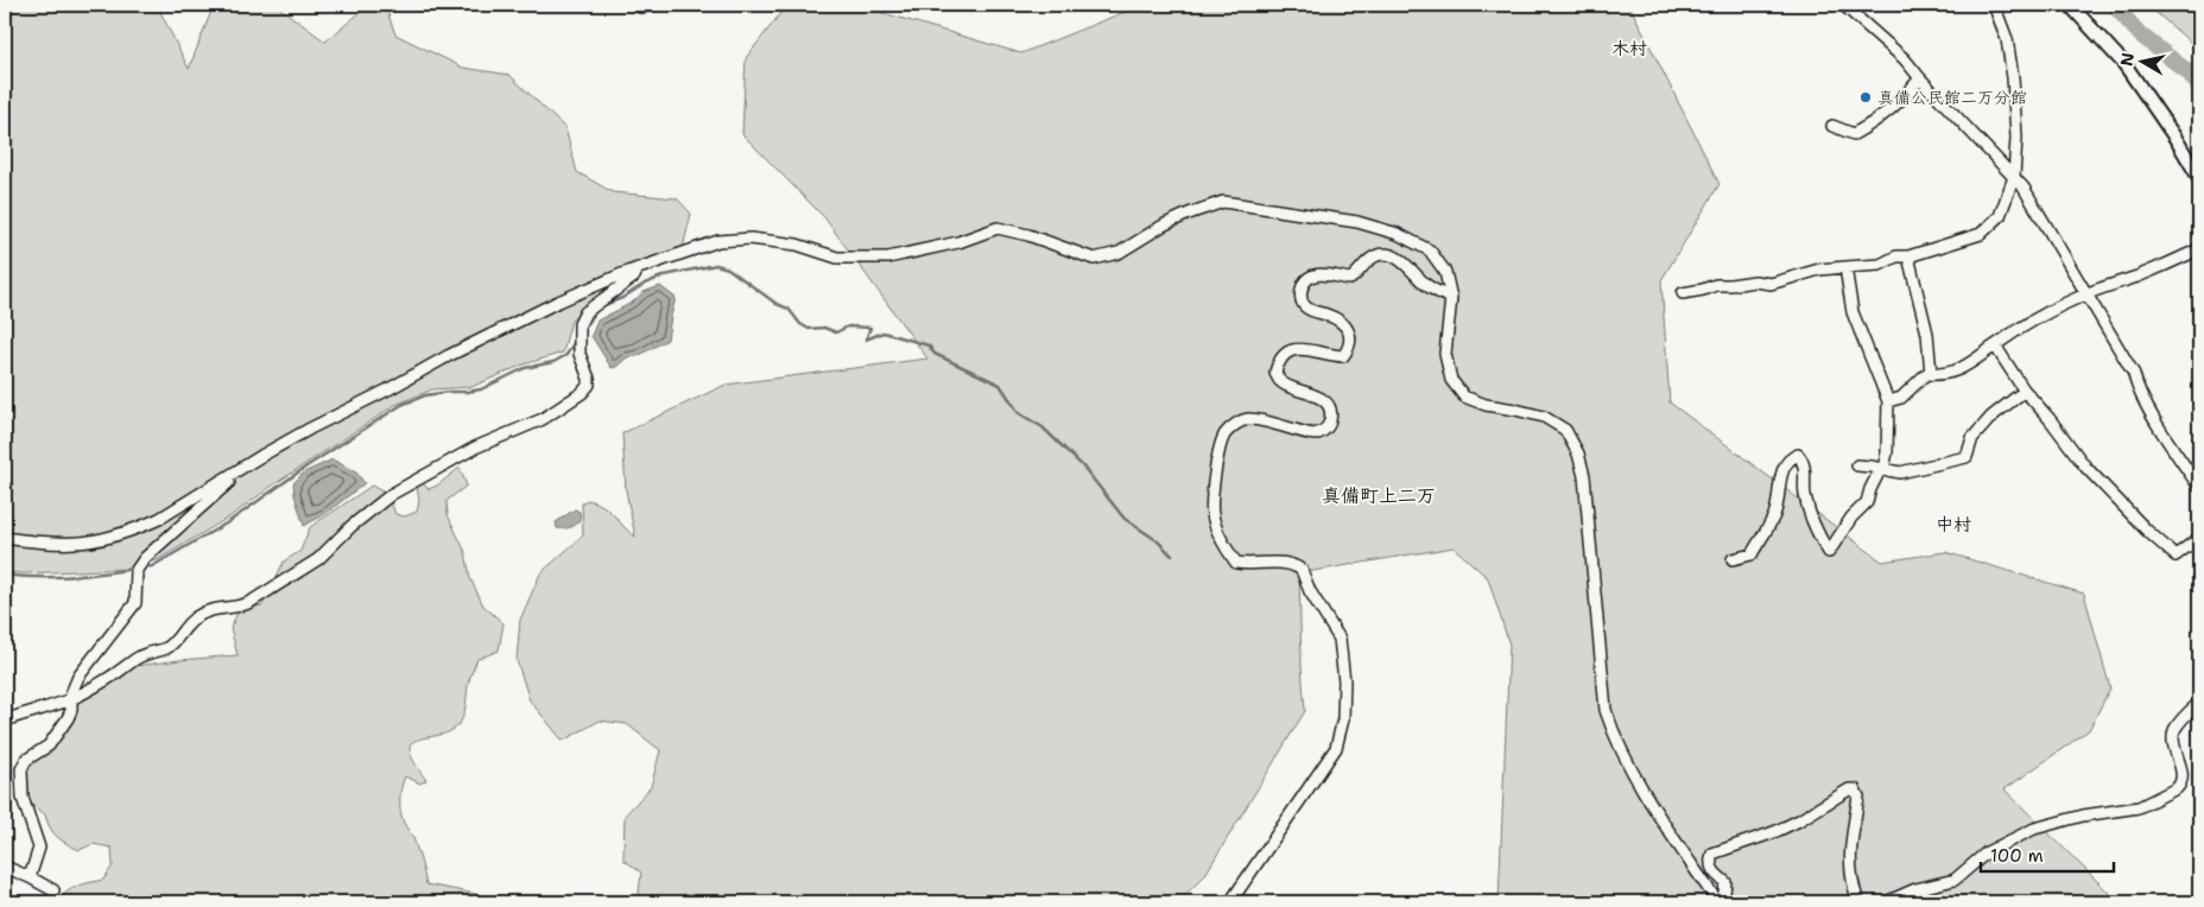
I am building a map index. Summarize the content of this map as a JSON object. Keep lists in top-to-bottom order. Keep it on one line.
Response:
{"districts":["木村","真備町上二万","中村"],"places":["真備公民館二万分館"],"scale_bar":"100 m","north":"left"}
